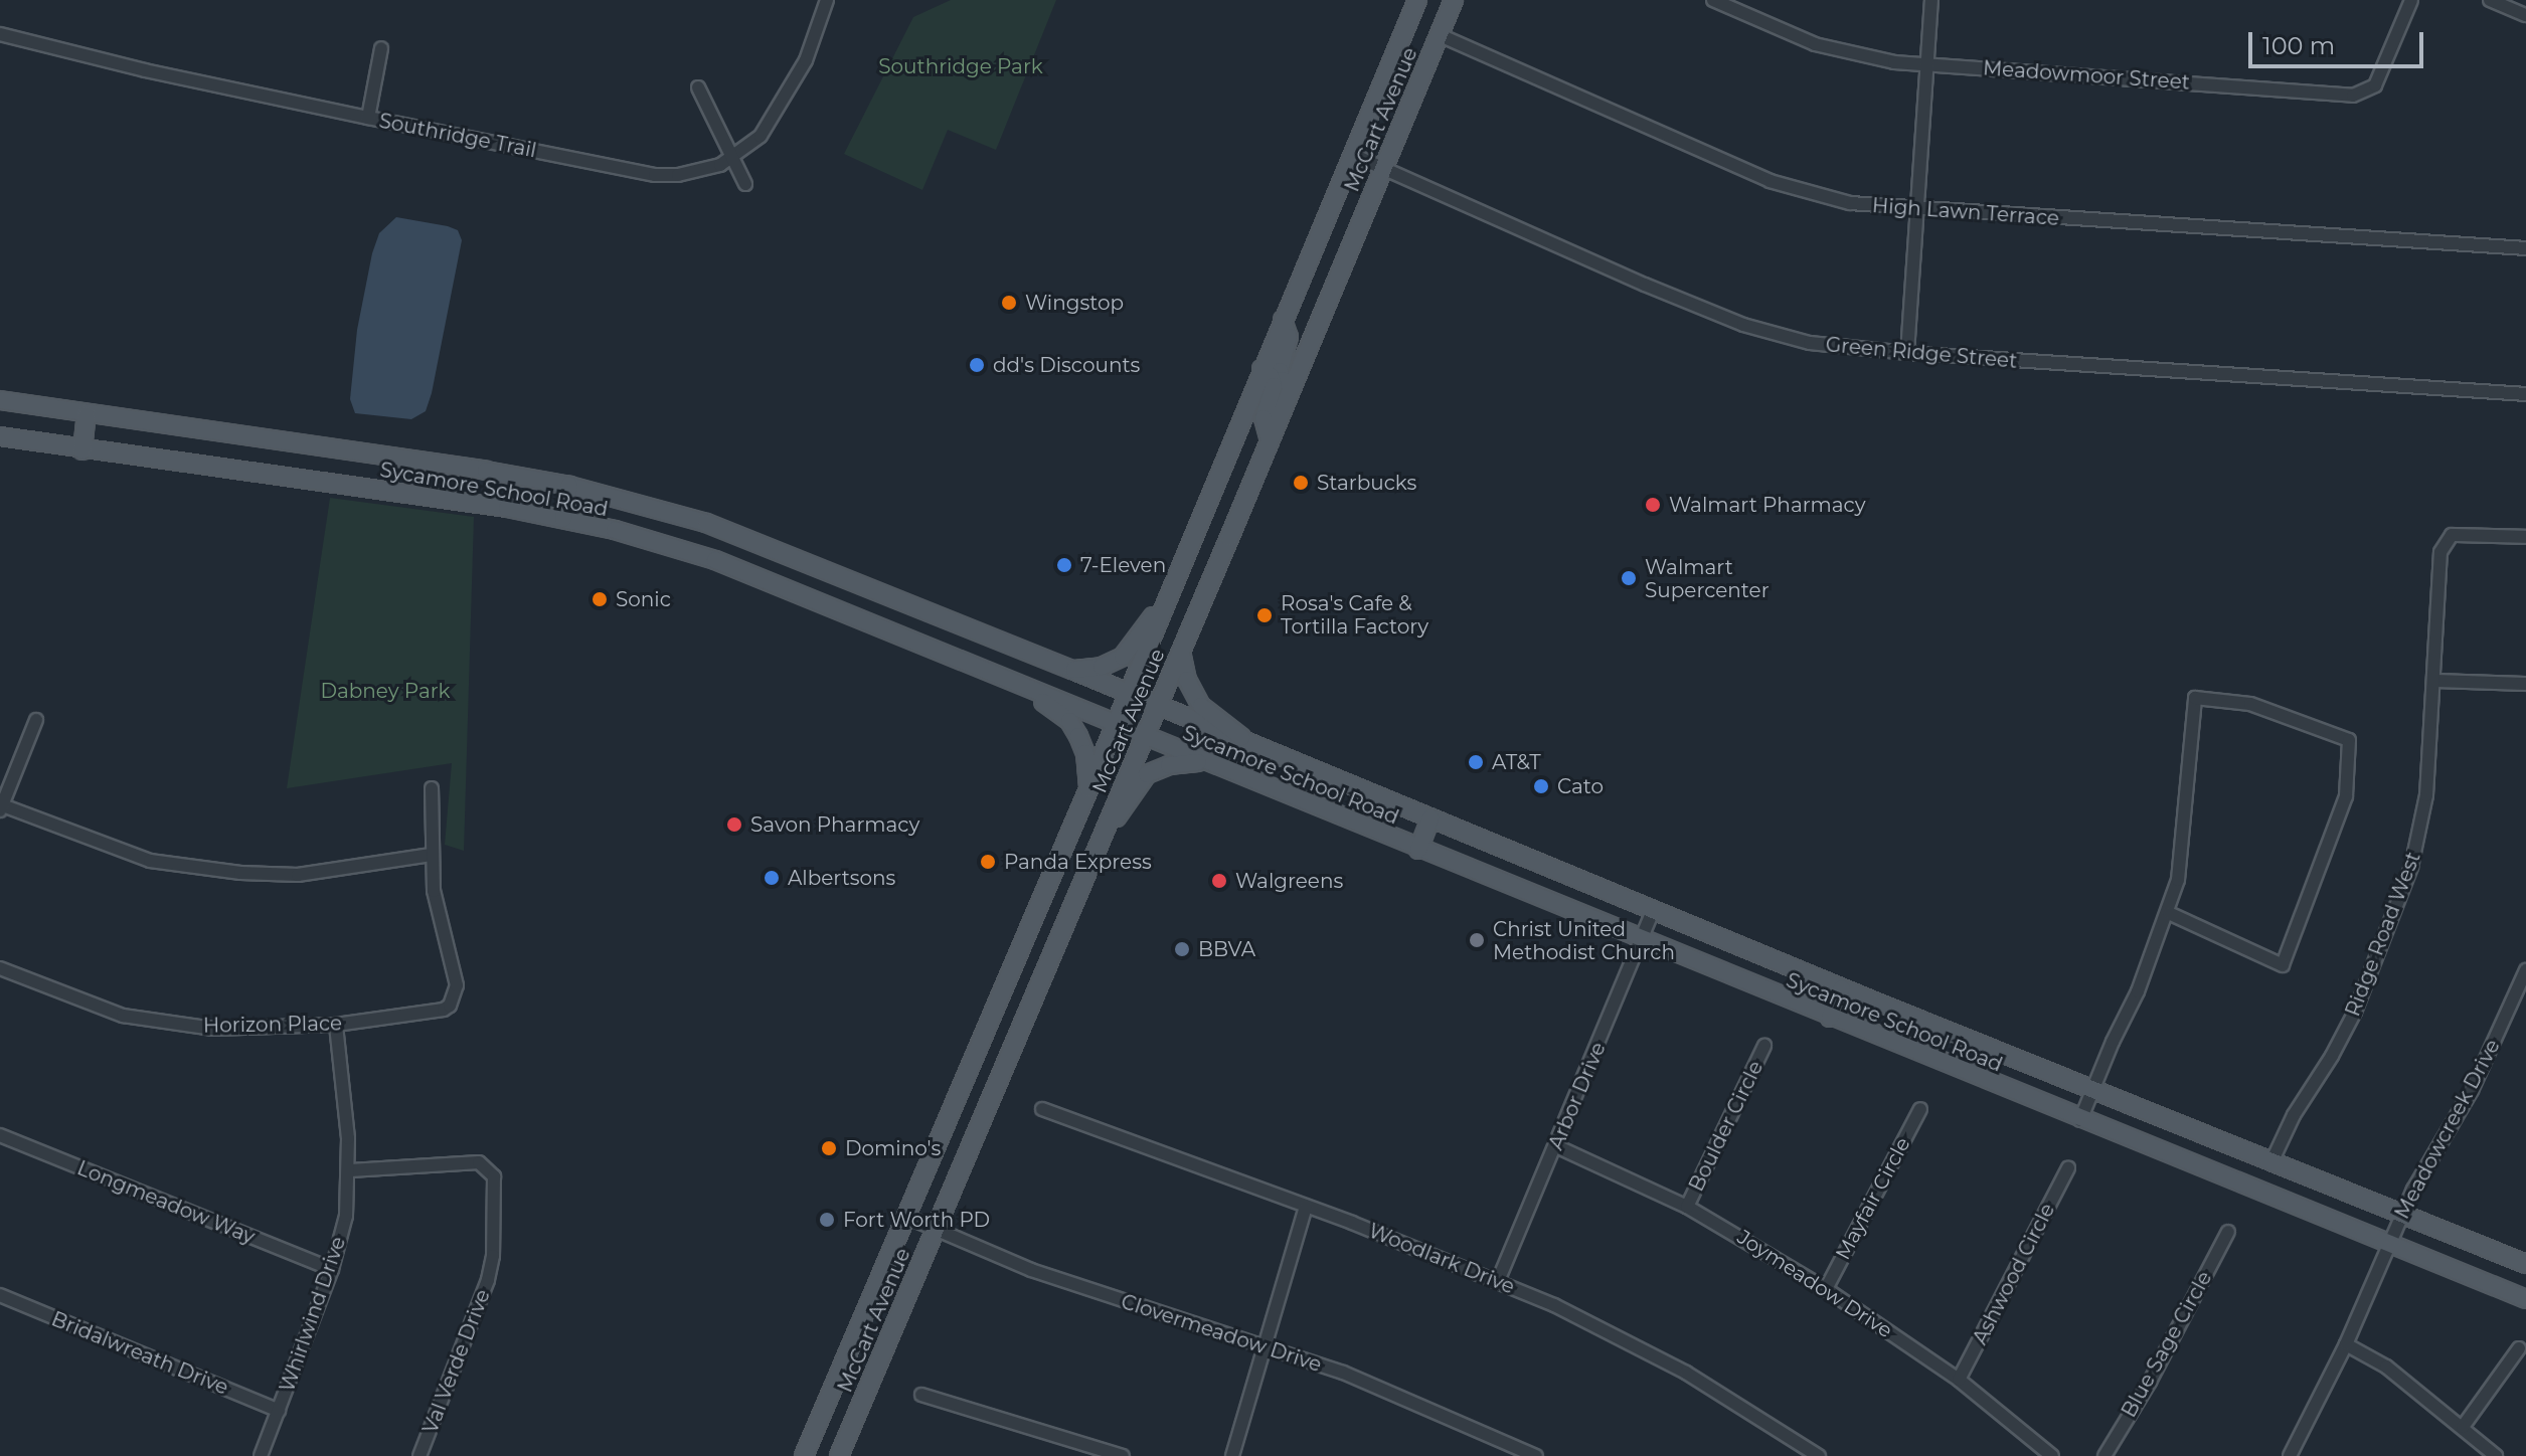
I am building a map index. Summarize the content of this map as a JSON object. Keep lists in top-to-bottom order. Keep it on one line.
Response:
{"streets":{"main road":["McCart Avenue","Sycamore School Road"],"street":["Meadowmoor Street","Southridge Trail","High Lawn Terrace","Green Ridge Street","Ridge Road West","Horizon Place","Arbor Drive","Boulder Circle","Meadowcreek Drive","Mayfair Circle","Longmeadow Way","Woodlark Drive","Ashwood Circle","Joymeadow Drive","Whirlwind Drive","Clovermeadow Drive","Blue Sage Circle","Bridalwreath Drive","Val Verde Drive"]},"crossings":[["McCart Avenue","High Lawn Terrace"],["McCart Avenue","Green Ridge Street"],["McCart Avenue","Sycamore School Road"],["McCart Avenue","Clovermeadow Drive"],["Sycamore School Road","Ridge Road West"],["Sycamore School Road","Arbor Drive"],["Sycamore School Road","Meadowcreek Drive"],["Horizon Place","Whirlwind Drive"],["Arbor Drive","Woodlark Drive"],["Arbor Drive","Joymeadow Drive"],["Boulder Circle","Joymeadow Drive"],["Mayfair Circle","Joymeadow Drive"],["Longmeadow Way","Whirlwind Drive"],["Ashwood Circle","Joymeadow Drive"],["Whirlwind Drive","Bridalwreath Drive"],["Whirlwind Drive","Val Verde Drive"]],"parks":["Southridge Park","Dabney Park"],"places":["Wingstop","dd's Discounts","Starbucks","Walmart Pharmacy","7-Eleven","Walmart Supercenter","Sonic","Rosa's Cafe & Tortilla Factory","AT&T","Cato","Savon Pharmacy","Panda Express","Albertsons","Walgreens","Christ United Methodist Church","BBVA","Domino's","Fort Worth PD"],"scale_bar":"100 m"}
